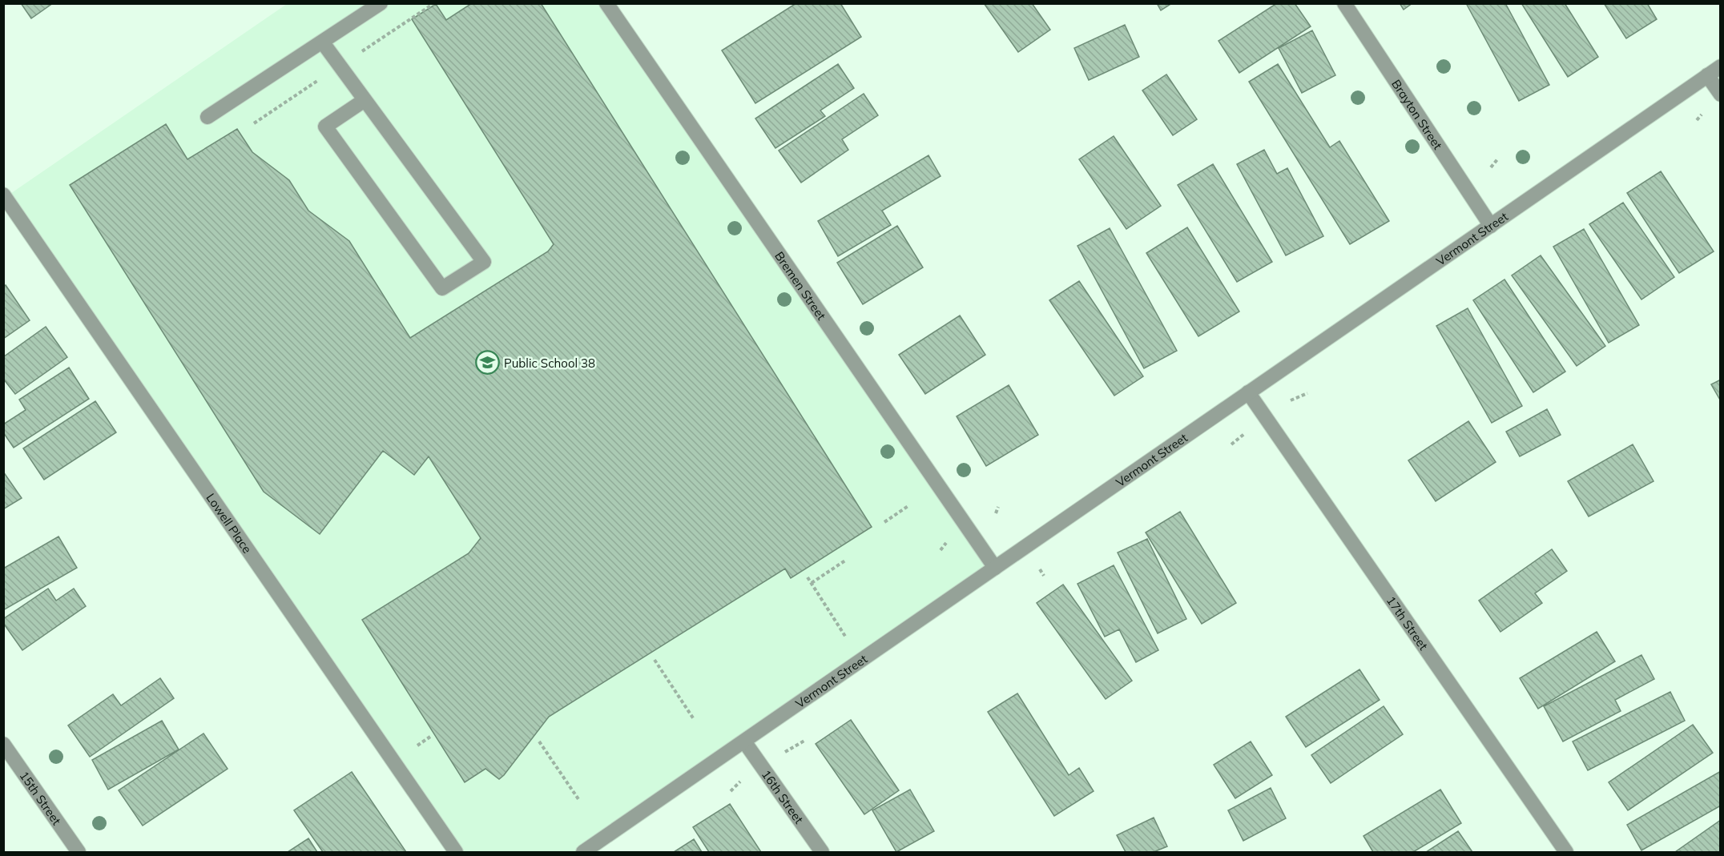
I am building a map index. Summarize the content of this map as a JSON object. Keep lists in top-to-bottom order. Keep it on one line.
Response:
{"streets":{"street":["Brayton Street","Vermont Street","Bremen Street","Lowell Place","17th Street","16th Street","15th Street"]},"crossings":[["Brayton Street","Vermont Street"],["Vermont Street","Bremen Street"],["Vermont Street","17th Street"],["Vermont Street","16th Street"]],"places":{"school or university":["Public School 38"]}}
